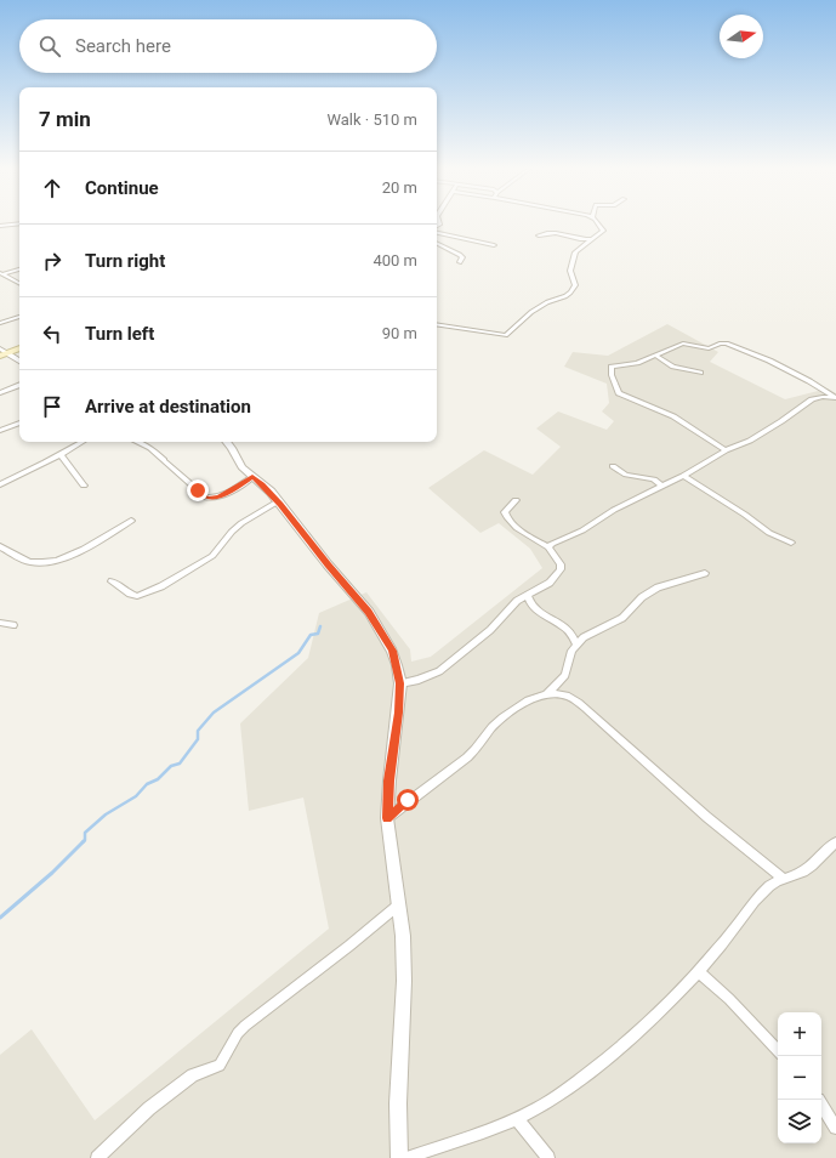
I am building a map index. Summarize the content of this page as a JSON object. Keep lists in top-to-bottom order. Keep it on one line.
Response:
{"north":"right","page":{"search":"Search here","heading":["7 min","Walk · 510 m"],"list":[["Continue","20 m"],["Turn right","400 m"],["Turn left","90 m"],"Arrive at destination"],"map_buttons":["+","−"]}}
